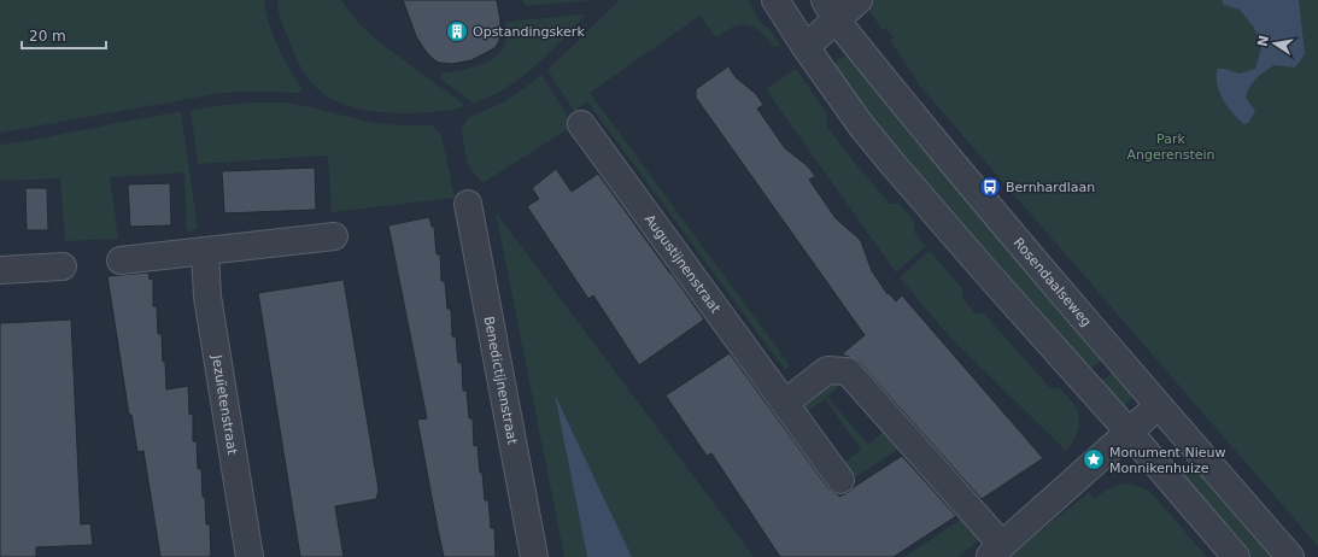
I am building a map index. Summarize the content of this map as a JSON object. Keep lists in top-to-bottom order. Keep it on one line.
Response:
{"streets":{"street":["Augustijnenstraat","Rosendaalseweg","Benedictijnenstraat","Jezuïetenstraat"]},"parks":["Park Angerenstein"],"places":{"building":["Opstandingskerk"],"bus stop":["Bernhardlaan"],"place":["Monument Nieuw Monnikenhuize"]},"scale_bar":"20 m","north":"left"}
